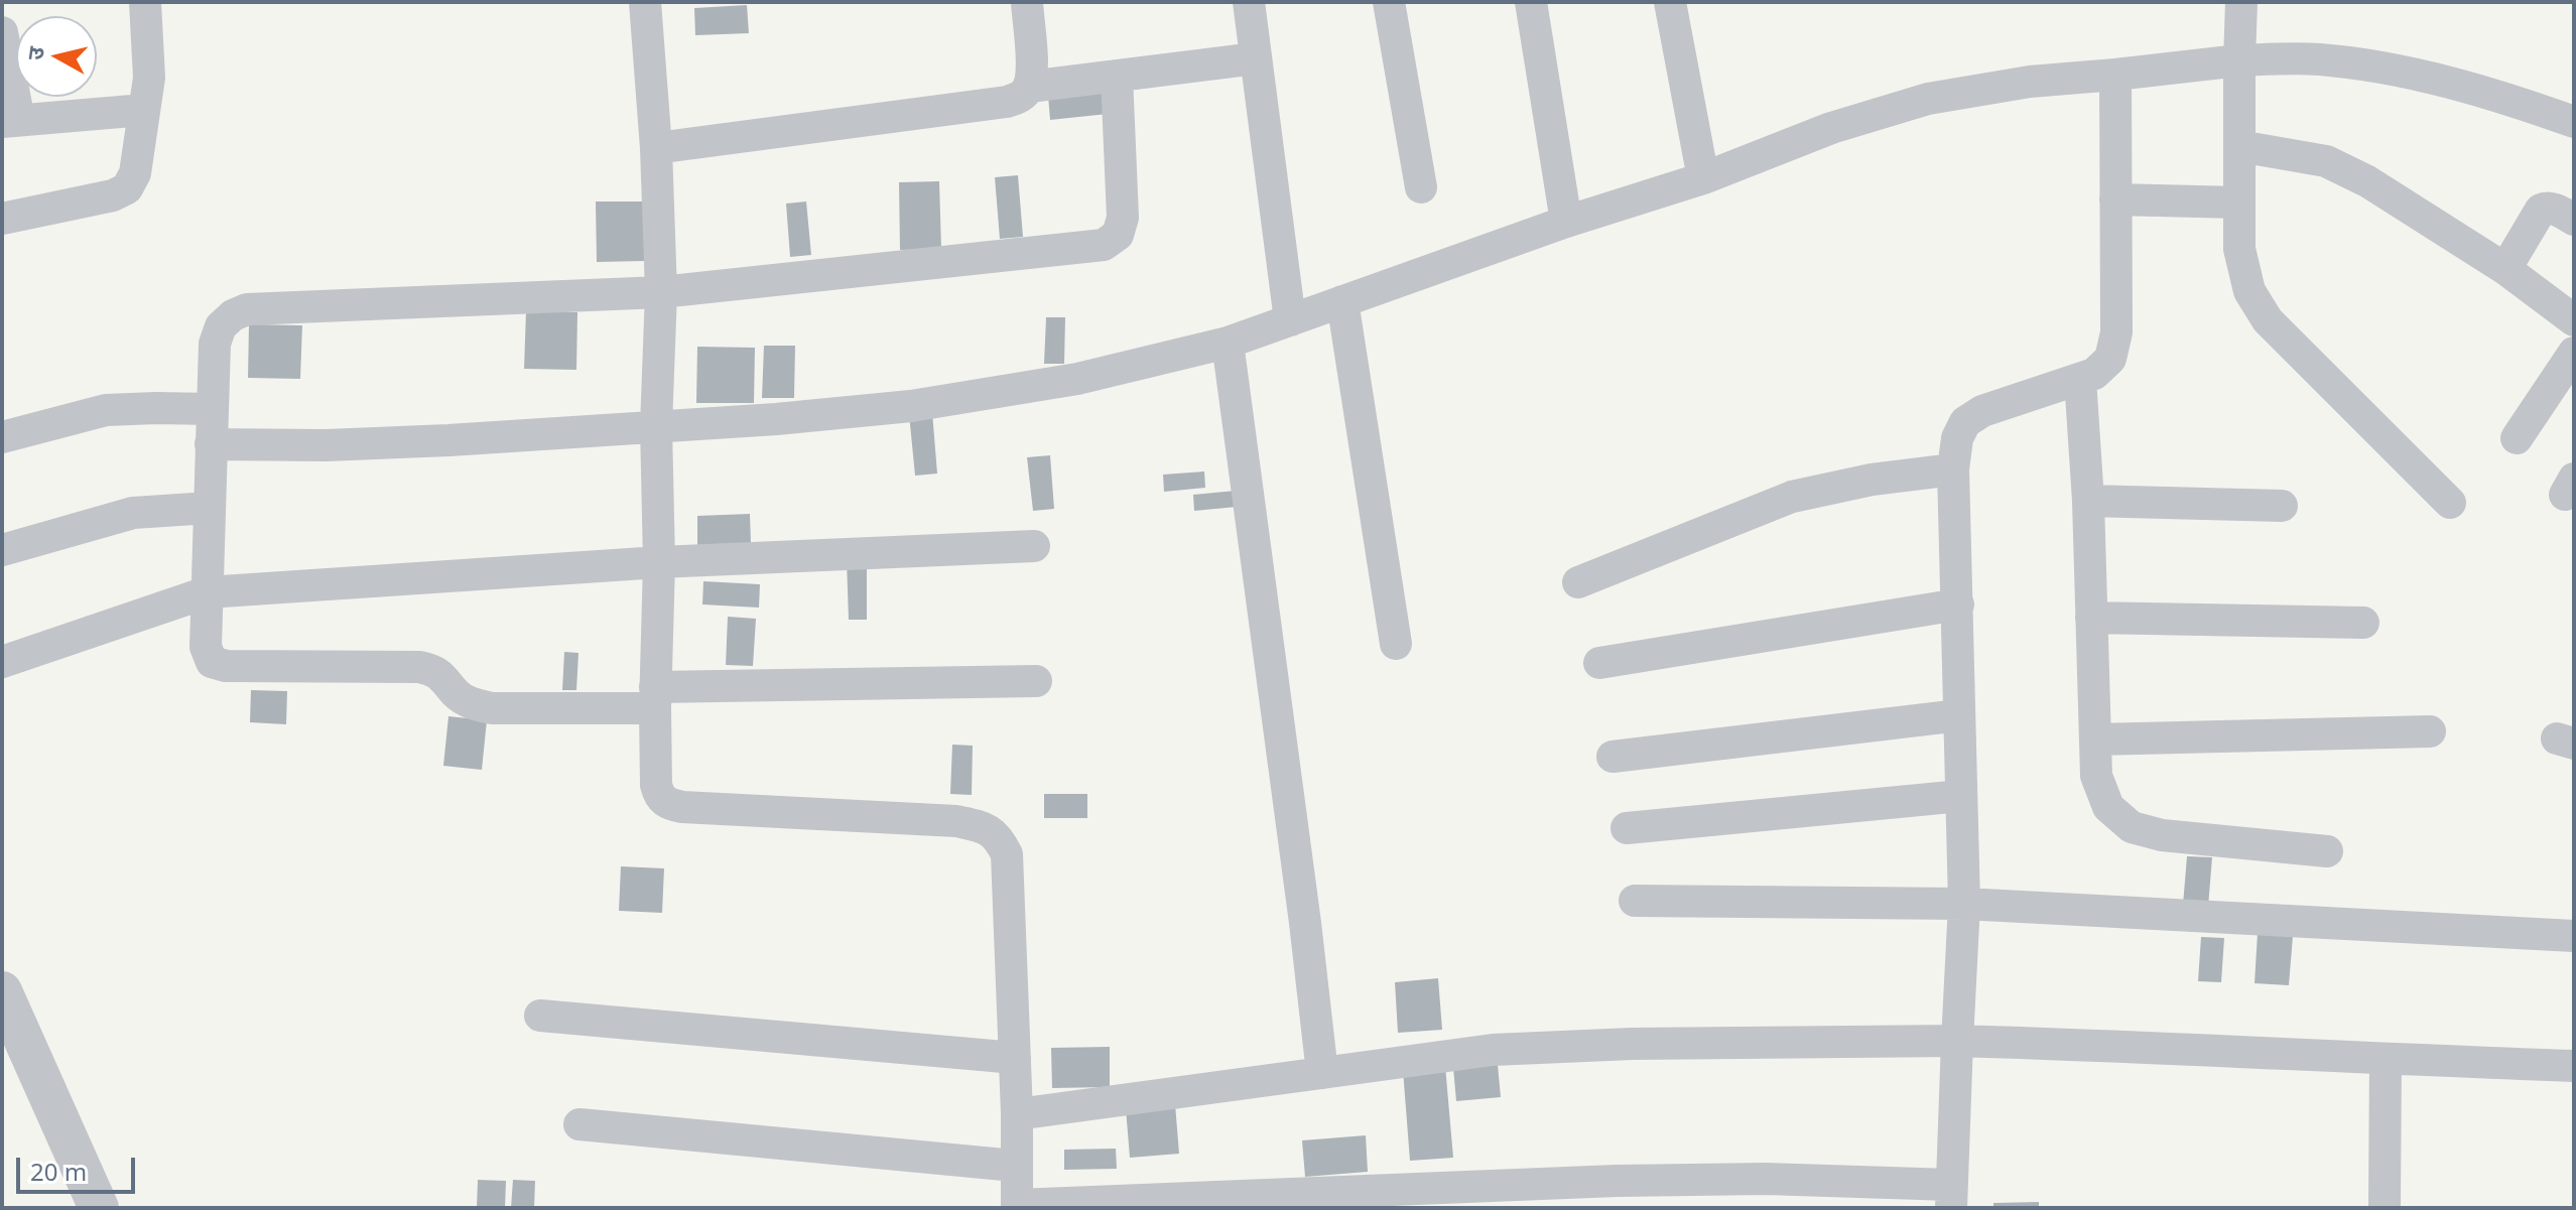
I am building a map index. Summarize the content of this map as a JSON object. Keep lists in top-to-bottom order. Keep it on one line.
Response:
{"scale_bar":"20 m","north":"left"}
